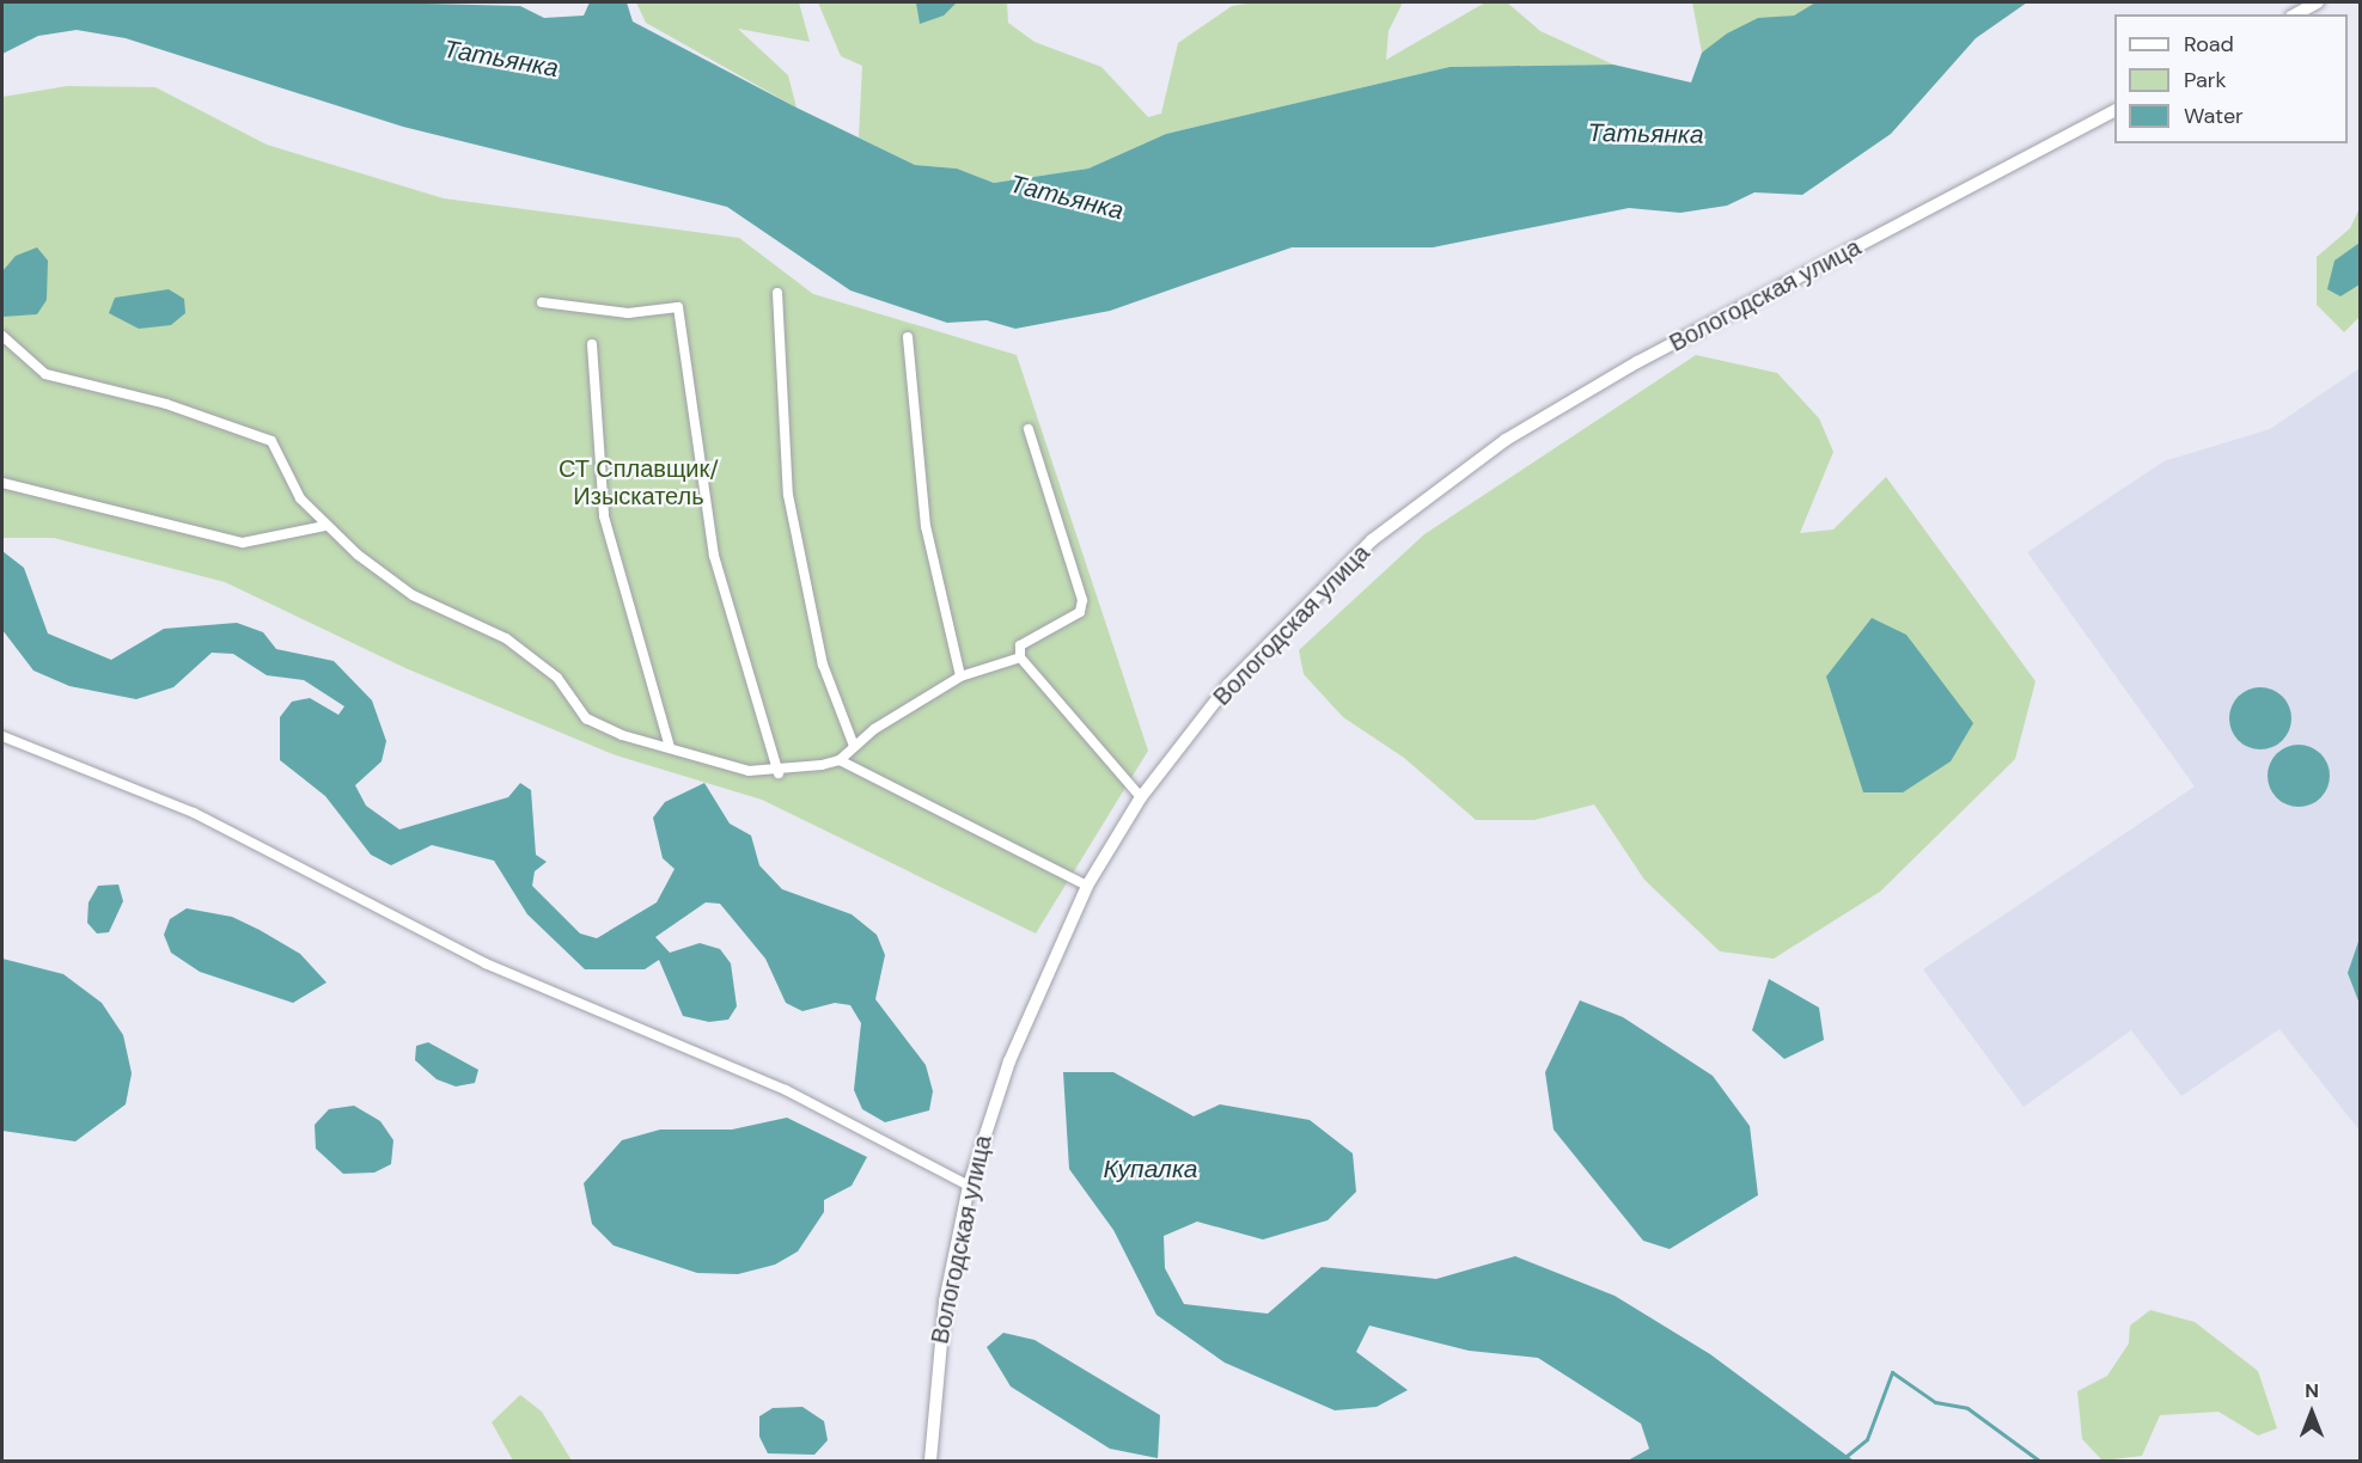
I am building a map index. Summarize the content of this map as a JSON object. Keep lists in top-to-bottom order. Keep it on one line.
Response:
{"streets":{"main road":["Вологодская улица"]},"water":["Татьянка","Купалка"],"parks":["СТ Сплавщик/ Изыскатель"],"legend":["Road","Park","Water"],"north":"top"}
